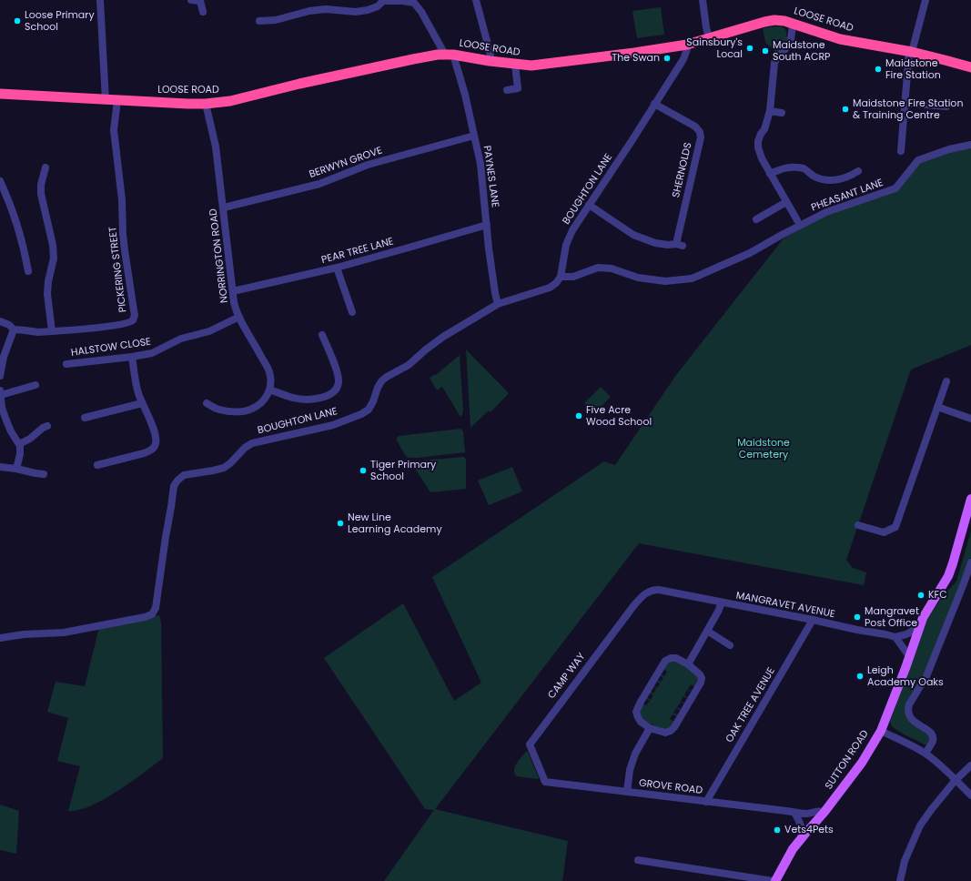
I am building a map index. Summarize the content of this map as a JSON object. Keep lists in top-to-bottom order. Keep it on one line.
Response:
{"streets":{"highway":["LOOSE ROAD"],"main road":["SUTTON ROAD"],"street":["BERWYN GROVE","SHERNOLDS","PAYNES LANE","BOUGHTON LANE","PHEASANT LANE","PEAR TREE LANE","NORRINGTON ROAD","PICKERING STREET","HALSTOW CLOSE","MANGRAVET AVENUE","CAMP WAY","OAK TREE AVENUE","GROVE ROAD"]},"crossings":[["LOOSE ROAD","PAYNES LANE"],["LOOSE ROAD","BOUGHTON LANE"],["LOOSE ROAD","NORRINGTON ROAD"],["LOOSE ROAD","PICKERING STREET"],["BERWYN GROVE","PAYNES LANE"],["BERWYN GROVE","NORRINGTON ROAD"],["SHERNOLDS","BOUGHTON LANE"],["PAYNES LANE","BOUGHTON LANE"],["PAYNES LANE","PEAR TREE LANE"],["BOUGHTON LANE","PHEASANT LANE"],["PEAR TREE LANE","NORRINGTON ROAD"],["NORRINGTON ROAD","HALSTOW CLOSE"],["MANGRAVET AVENUE","CAMP WAY"],["MANGRAVET AVENUE","OAK TREE AVENUE"],["CAMP WAY","GROVE ROAD"],["OAK TREE AVENUE","GROVE ROAD"],["SUTTON ROAD","GROVE ROAD"]],"parks":["Maidstone Cemetery"],"places":["Loose Primary School","Sainsbury's Local","Maidstone South ACRP","The Swan","Maidstone Fire Station","Maidstone Fire Station & Training Centre","Five Acre Wood School","Tiger Primary School","New Line Learning Academy","KFC","Mangravet Post Office","Leigh Academy Oaks","Vets4Pets"]}
